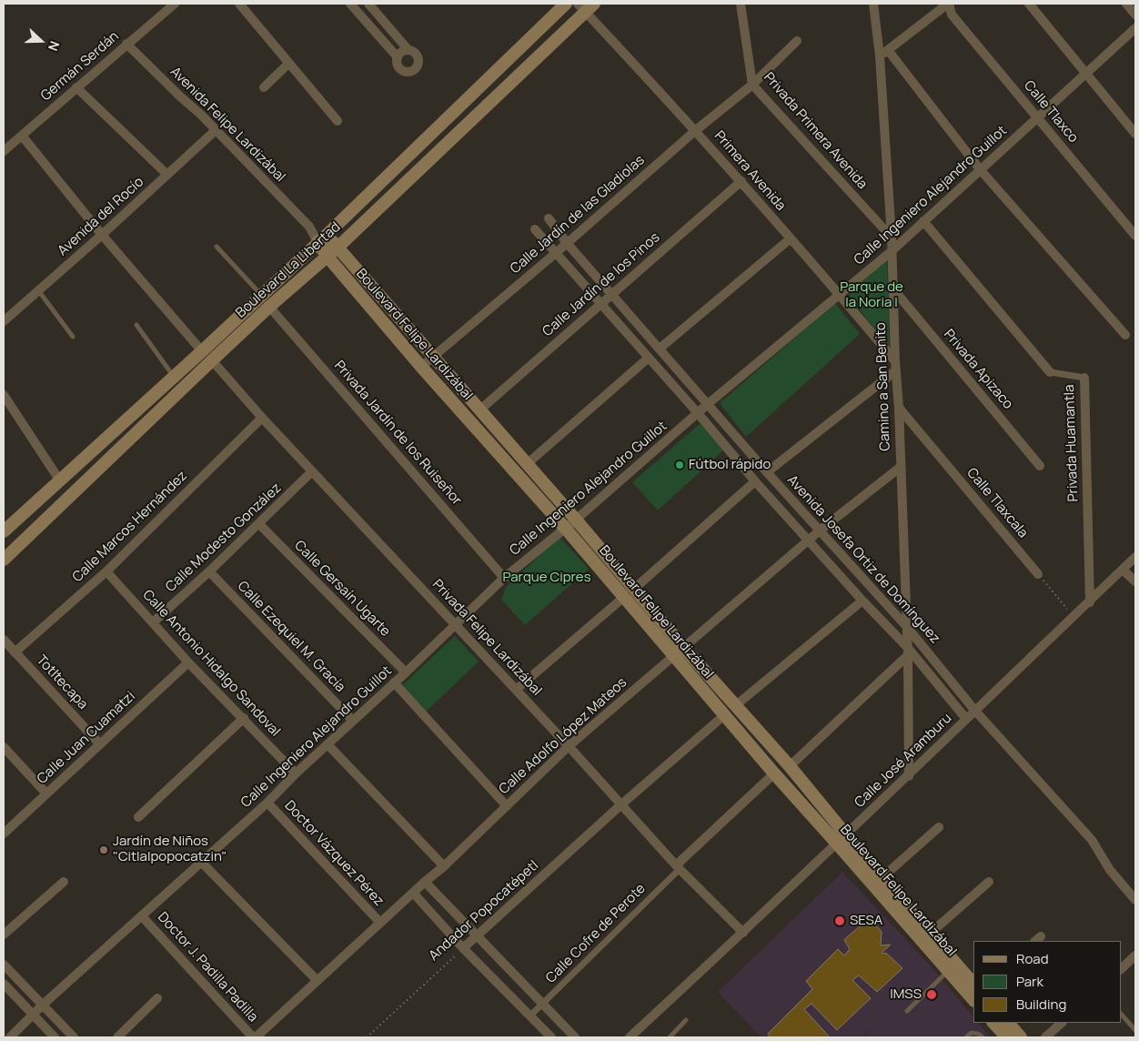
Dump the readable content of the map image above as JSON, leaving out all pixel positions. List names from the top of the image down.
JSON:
{
  "streets": {
    "main road": ["Boulevard La Libertad", "Boulevard Felipe Lardizábal"],
    "street": [
      "Germán Serdán",
      "Calle Tlaxco",
      "Avenida Felipe Lardizábal",
      "Privada Primera Avenida",
      "Primera Avenida",
      "Calle Ingeniero Alejandro Guillot",
      "Calle Jardín de las Gladiolas",
      "Avenida del Rocío",
      "Calle Jardín de los Pinos",
      "Privada Apizaco",
      "Camino a San Benito",
      "Privada Jardín de los Ruiseñor",
      "Privada Huamantla",
      "Calle Tlaxcala",
      "Calle Marcos Hernández",
      "Calle Modesto González",
      "Avenida Josefa Ortiz de Domínguez",
      "Calle Gersaín Ugarte",
      "Calle Ezequiel M. Gracía",
      "Privada Felipe Lardizábal",
      "Calle Antonio Hidalgo Sandoval",
      "Totltecapa",
      "Calle Adolfo López Mateos",
      "Calle Juan Cuamatzi",
      "Calle José Aramburu",
      "Doctor Vázquez Pérez",
      "Andador Popocatépetl",
      "Calle Cofre de Perote",
      "Doctor J. Padilla Padilla"
    ]
  },
  "crossings": [
    ["Germán Serdán", "Avenida Felipe Lardizábal"],
    ["Calle Tlaxco", "Calle Ingeniero Alejandro Guillot"],
    ["Avenida Felipe Lardizábal", "Avenida del Rocío"],
    ["Avenida Felipe Lardizábal", "Boulevard La Libertad"],
    ["Avenida Felipe Lardizábal", "Boulevard Felipe Lardizábal"],
    ["Privada Primera Avenida", "Calle Jardín de las Gladiolas"],
    ["Privada Primera Avenida", "Camino a San Benito"],
    ["Primera Avenida", "Calle Ingeniero Alejandro Guillot"],
    ["Primera Avenida", "Calle Jardín de las Gladiolas"],
    ["Primera Avenida", "Boulevard La Libertad"],
    ["Primera Avenida", "Calle Jardín de los Pinos"],
    ["Primera Avenida", "Camino a San Benito"],
    ["Calle Ingeniero Alejandro Guillot", "Boulevard Felipe Lardizábal"],
    ["Calle Ingeniero Alejandro Guillot", "Camino a San Benito"],
    ["Calle Ingeniero Alejandro Guillot", "Privada Jardín de los Ruiseñor"],
    ["Calle Ingeniero Alejandro Guillot", "Privada Huamantla"],
    ["Calle Ingeniero Alejandro Guillot", "Avenida Josefa Ortiz de Domínguez"],
    ["Calle Ingeniero Alejandro Guillot", "Calle Gersaín Ugarte"],
    ["Calle Ingeniero Alejandro Guillot", "Calle Ezequiel M. Gracía"],
    ["Calle Ingeniero Alejandro Guillot", "Privada Felipe Lardizábal"],
    ["Calle Ingeniero Alejandro Guillot", "Calle Antonio Hidalgo Sandoval"],
    ["Calle Ingeniero Alejandro Guillot", "Doctor Vázquez Pérez"],
    ["Calle Ingeniero Alejandro Guillot", "Doctor J. Padilla Padilla"],
    ["Calle Jardín de las Gladiolas", "Boulevard Felipe Lardizábal"],
    ["Calle Jardín de las Gladiolas", "Avenida Josefa Ortiz de Domínguez"],
    ["Boulevard La Libertad", "Boulevard Felipe Lardizábal"],
    ["Boulevard La Libertad", "Privada Jardín de los Ruiseñor"],
    ["Boulevard La Libertad", "Privada Felipe Lardizábal"],
    ["Calle Jardín de los Pinos", "Boulevard Felipe Lardizábal"],
    ["Calle Jardín de los Pinos", "Avenida Josefa Ortiz de Domínguez"],
    ["Boulevard Felipe Lardizábal", "Calle Adolfo López Mateos"],
    ["Boulevard Felipe Lardizábal", "Calle José Aramburu"],
    ["Boulevard Felipe Lardizábal", "Andador Popocatépetl"],
    ["Privada Apizaco", "Camino a San Benito"],
    ["Camino a San Benito", "Calle Tlaxcala"],
    ["Camino a San Benito", "Avenida Josefa Ortiz de Domínguez"],
    ["Camino a San Benito", "Calle Adolfo López Mateos"],
    ["Camino a San Benito", "Calle José Aramburu"],
    ["Privada Huamantla", "Calle José Aramburu"],
    ["Calle Marcos Hernández", "Privada Felipe Lardizábal"],
    ["Calle Marcos Hernández", "Calle Antonio Hidalgo Sandoval"],
    ["Calle Marcos Hernández", "Totltecapa"],
    ["Calle Modesto González", "Calle Gersaín Ugarte"],
    ["Calle Modesto González", "Calle Ezequiel M. Gracía"],
    ["Calle Modesto González", "Privada Felipe Lardizábal"],
    ["Calle Modesto González", "Calle Antonio Hidalgo Sandoval"],
    ["Avenida Josefa Ortiz de Domínguez", "Calle Adolfo López Mateos"],
    ["Avenida Josefa Ortiz de Domínguez", "Calle José Aramburu"],
    ["Privada Felipe Lardizábal", "Calle Adolfo López Mateos"],
    ["Privada Felipe Lardizábal", "Calle José Aramburu"],
    ["Privada Felipe Lardizábal", "Andador Popocatépetl"],
    ["Privada Felipe Lardizábal", "Calle Cofre de Perote"],
    ["Calle Antonio Hidalgo Sandoval", "Calle Juan Cuamatzi"],
    ["Totltecapa", "Calle Juan Cuamatzi"],
    ["Calle Adolfo López Mateos", "Doctor Vázquez Pérez"],
    ["Calle Adolfo López Mateos", "Doctor J. Padilla Padilla"]
  ],
  "parks": ["Parque de la Noria I", "Parque Cipres"],
  "places": [
    "Fútbol rápido",
    "Jardín de Niños \"Citlalpopocatzin\"",
    "SESA",
    "IMSS"
  ],
  "legend": ["Road", "Park", "Building"],
  "north": "right"
}
